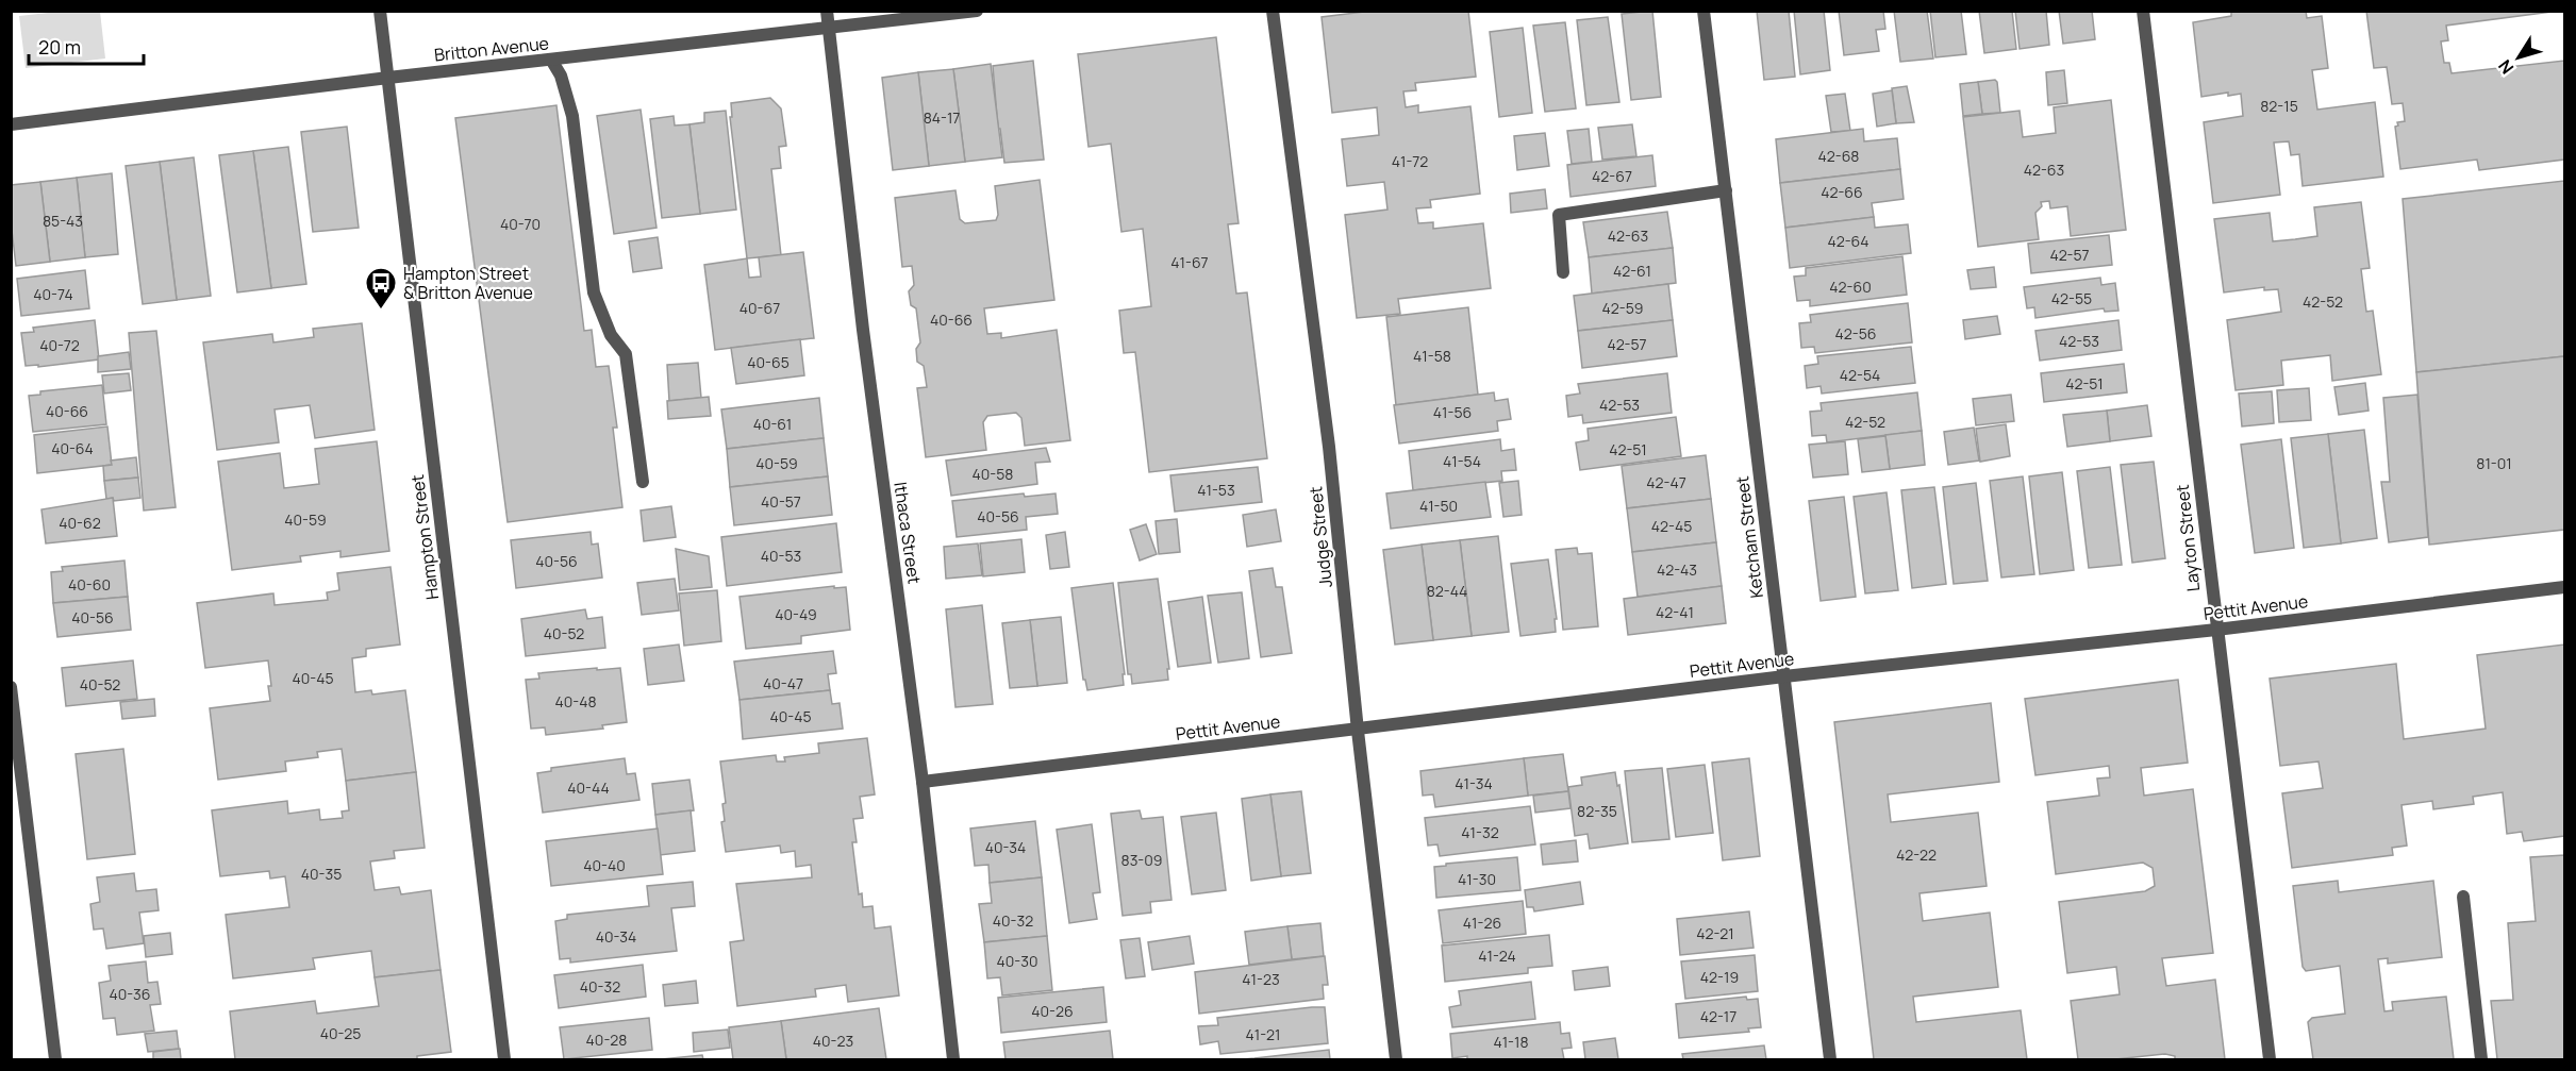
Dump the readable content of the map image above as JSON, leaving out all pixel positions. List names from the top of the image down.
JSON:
{
  "streets": {
    "street": [
      "Britton Avenue",
      "Ithaca Street",
      "Hampton Street",
      "Judge Street",
      "Ketcham Street",
      "Layton Street",
      "Pettit Avenue"
    ]
  },
  "crossings": [
    ["Britton Avenue", "Ithaca Street"],
    ["Britton Avenue", "Hampton Street"],
    ["Ithaca Street", "Pettit Avenue"],
    ["Judge Street", "Pettit Avenue"],
    ["Ketcham Street", "Pettit Avenue"],
    ["Layton Street", "Pettit Avenue"]
  ],
  "places": {
    "bus stop": ["Hampton Street & Britton Avenue"]
  },
  "house_numbers": [
    "82-15",
    "84-17",
    "42-68",
    "41-72",
    "42-63",
    "42-67",
    "42-66",
    "85-43",
    "40-70",
    "42-63",
    "42-64",
    "42-57",
    "41-67",
    "42-61",
    "42-60",
    "40-74",
    "42-55",
    "42-52",
    "40-67",
    "42-59",
    "40-66",
    "42-56",
    "42-53",
    "42-57",
    "40-72",
    "41-58",
    "40-65",
    "42-54",
    "42-51",
    "42-53",
    "40-66",
    "41-56",
    "42-52",
    "40-61",
    "40-64",
    "42-51",
    "41-54",
    "40-59",
    "81-01",
    "40-58",
    "42-47",
    "41-53",
    "40-57",
    "41-50",
    "40-56",
    "40-59",
    "40-62",
    "42-45",
    "40-53",
    "40-56",
    "42-43",
    "40-60",
    "82-44",
    "42-41",
    "40-49",
    "40-56",
    "40-52",
    "40-45",
    "40-47",
    "40-52",
    "40-48",
    "40-45",
    "41-34",
    "40-44",
    "82-35",
    "41-32",
    "40-34",
    "42-22",
    "83-09",
    "40-40",
    "40-35",
    "41-30",
    "40-32",
    "41-26",
    "42-21",
    "40-34",
    "41-24",
    "40-30",
    "42-19",
    "41-23",
    "40-32",
    "40-36",
    "40-26",
    "42-17",
    "40-25",
    "41-21",
    "40-28",
    "40-23",
    "41-18"
  ],
  "scale_bar": "20 m",
  "north": "bottom left"
}
